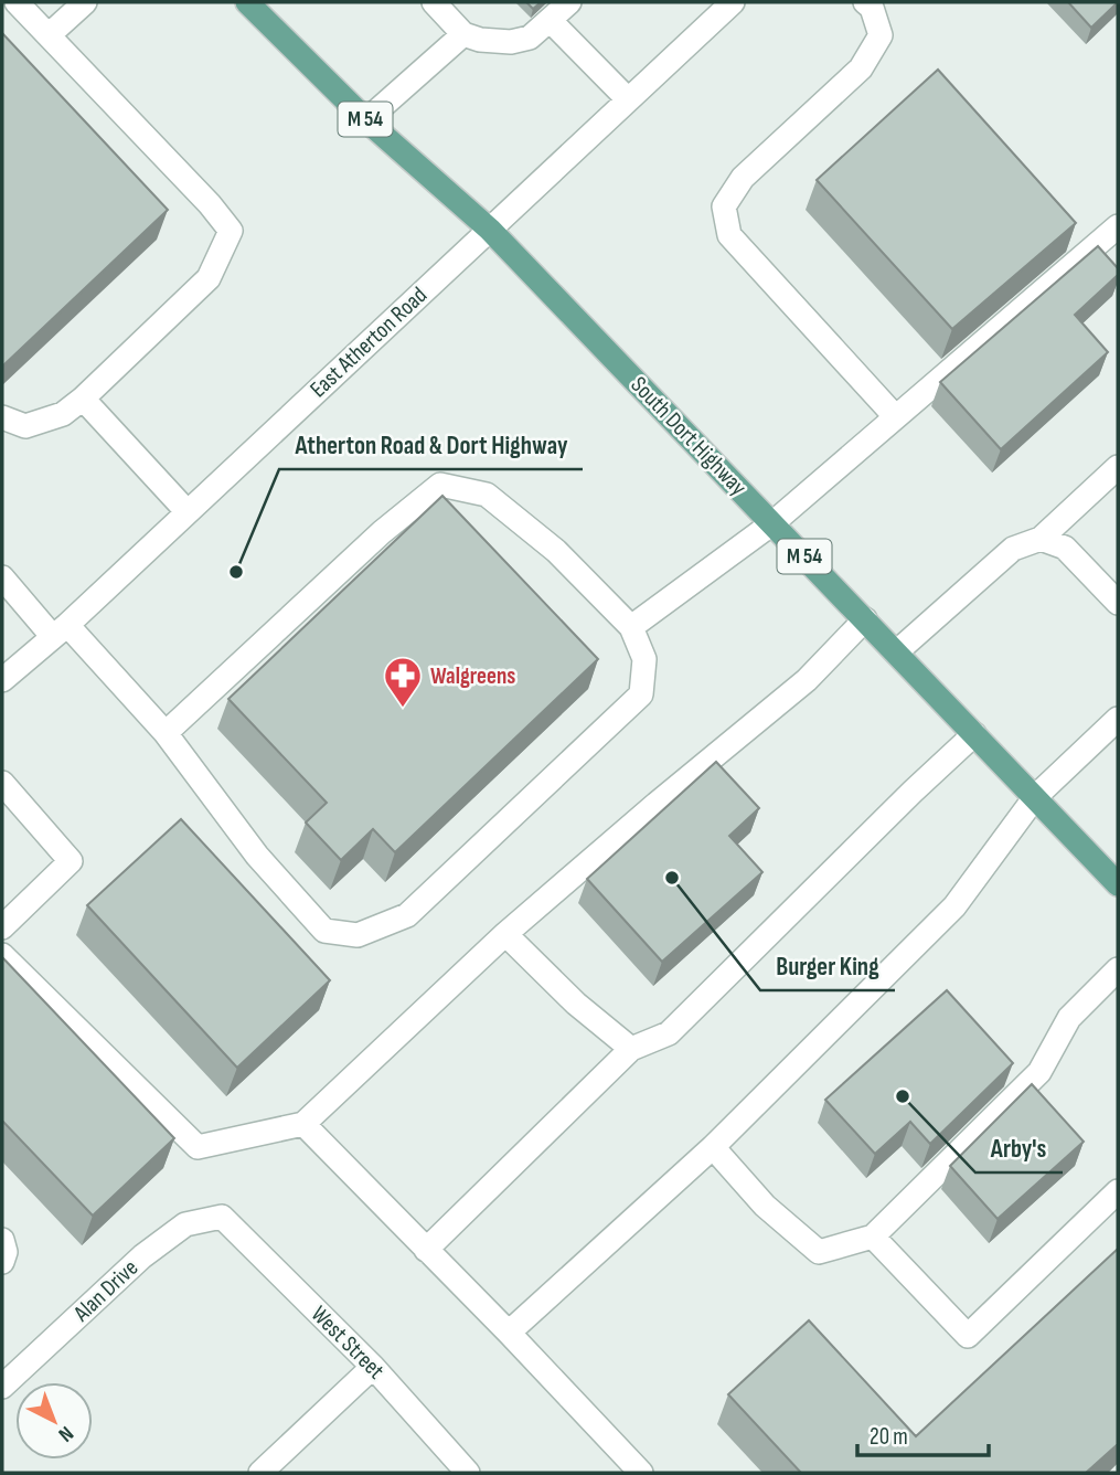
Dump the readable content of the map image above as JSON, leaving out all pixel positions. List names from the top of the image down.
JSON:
{
  "streets": {
    "main road": ["M 54", "South Dort Highway"],
    "street": ["East Atherton Road", "Alan Drive", "West Street"]
  },
  "crossings": [
    ["East Atherton Road", "South Dort Highway"],
    ["Alan Drive", "West Street"]
  ],
  "places": {
    "other": ["Atherton Road & Dort Highway", "Burger King", "Arby's"],
    "pharmacy": ["Walgreens"]
  },
  "scale_bar": "20 m",
  "north": "bottom right"
}
